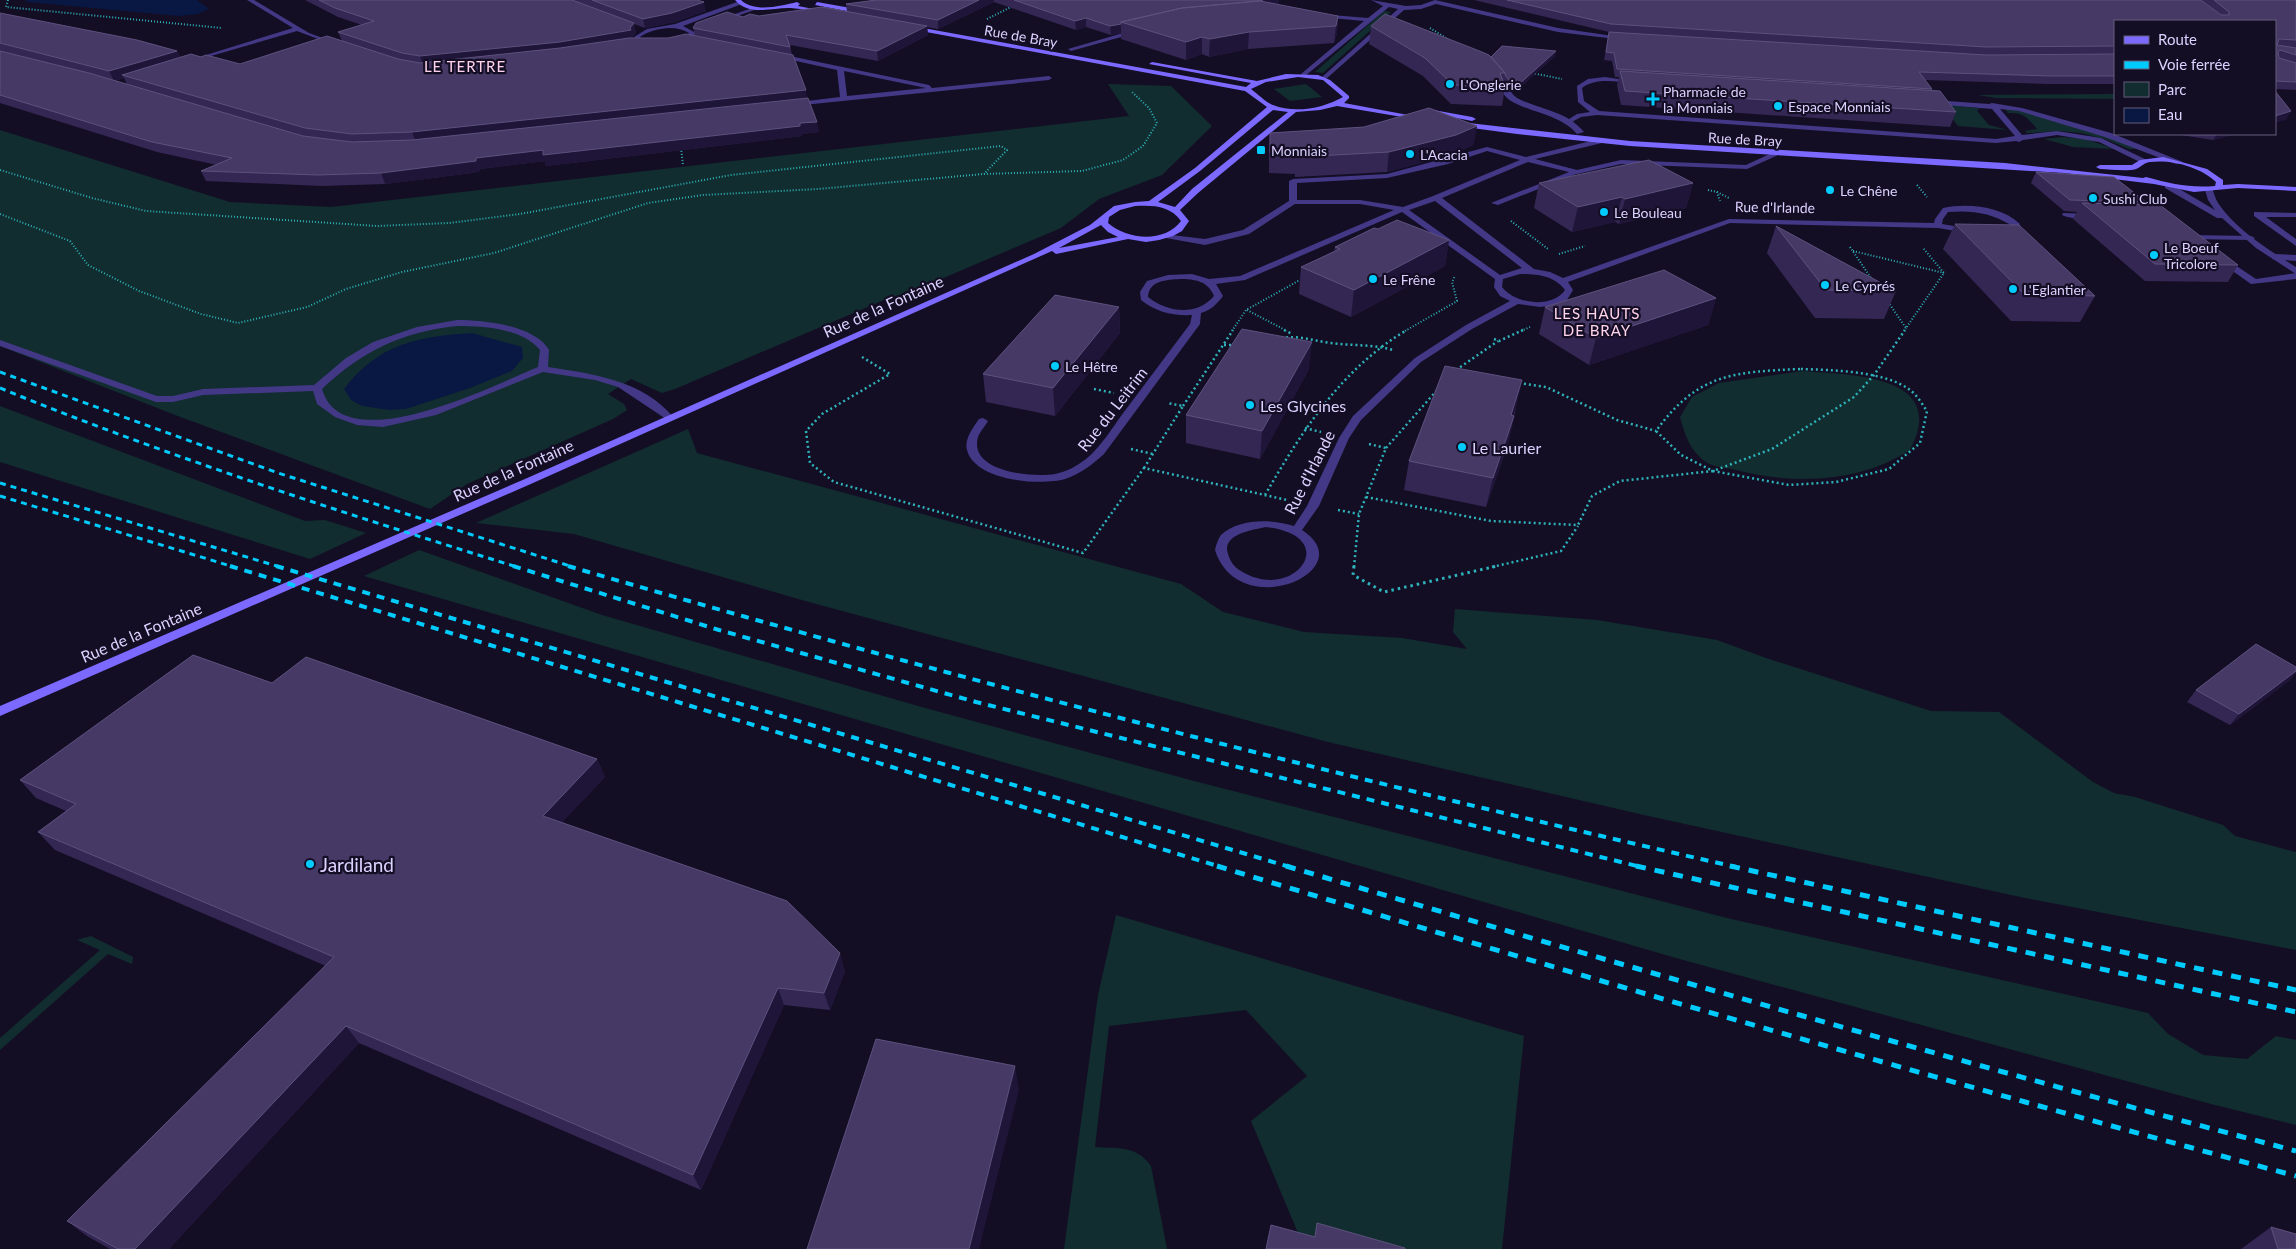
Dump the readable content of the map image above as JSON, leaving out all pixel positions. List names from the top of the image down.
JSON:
{
  "streets": {
    "street": [
      "Rue de Bray",
      "Rue d'Irlande",
      "Rue de la Fontaine",
      "Rue du Leitrim"
    ]
  },
  "districts": ["LE TERTRE", "LES HAUTS DE BRAY"],
  "places": {
    "other": [
      "L'Onglerie",
      "Espace Monniais",
      "L'Acacia",
      "Le Chêne",
      "Sushi Club",
      "Le Bouleau",
      "Le Boeuf Tricolore",
      "Le Frêne",
      "Le Cyprés",
      "L'Eglantier",
      "Le Hêtre",
      "Les Glycines",
      "Le Laurier",
      "Jardiland"
    ],
    "health": ["Pharmacie de la Monniais"],
    "transit": ["Monniais"]
  },
  "legend": [
    "Route",
    "Voie ferrée",
    "Parc",
    "Eau"
  ]
}
